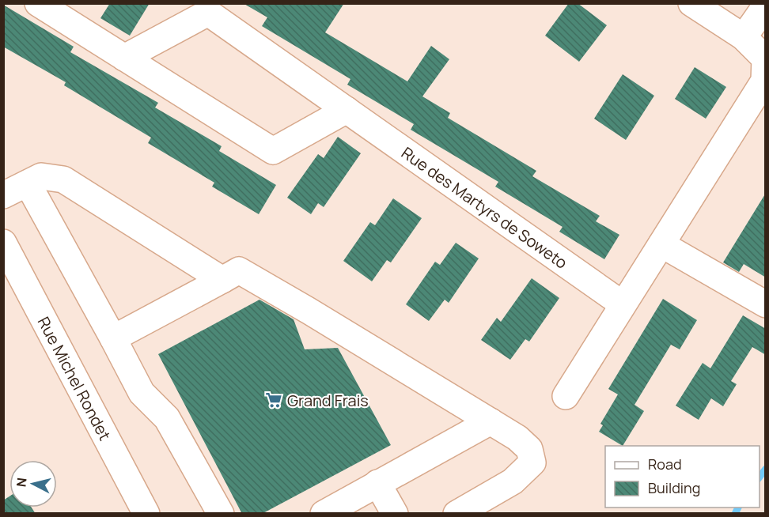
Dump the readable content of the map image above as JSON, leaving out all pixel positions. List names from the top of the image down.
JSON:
{
  "streets": {
    "street": ["Rue des Martyrs de Soweto", "Rue Michel Rondet"]
  },
  "places": {
    "supermarket": ["Grand Frais"]
  },
  "legend": ["Road", "Building"],
  "north": "left"
}
